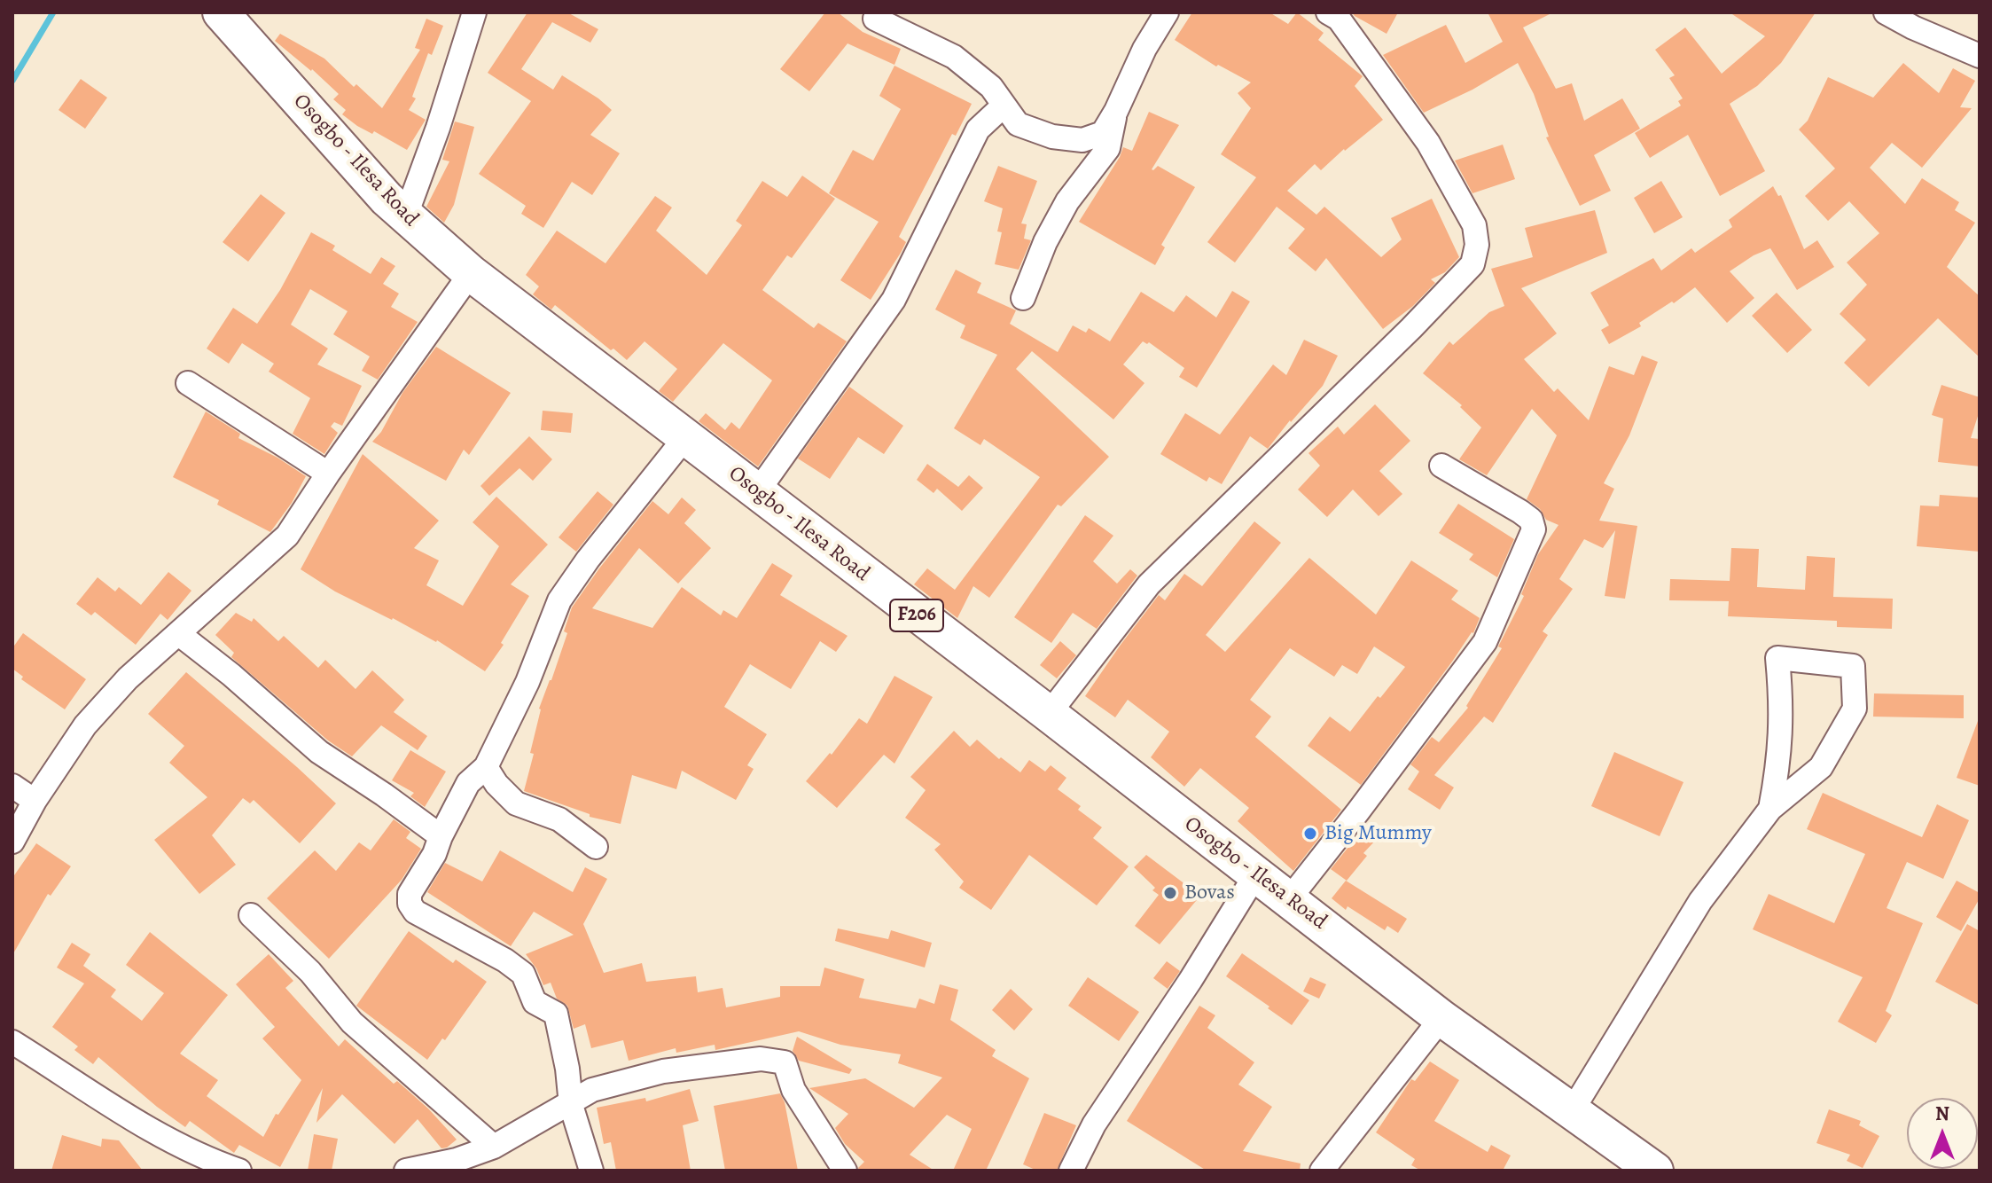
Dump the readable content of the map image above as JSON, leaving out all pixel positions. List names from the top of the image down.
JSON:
{
  "streets": {
    "main road": ["Osogbo - Ilesa Road", "F206"]
  },
  "places": ["Big Mummy", "Bovas"],
  "north": "top"
}
